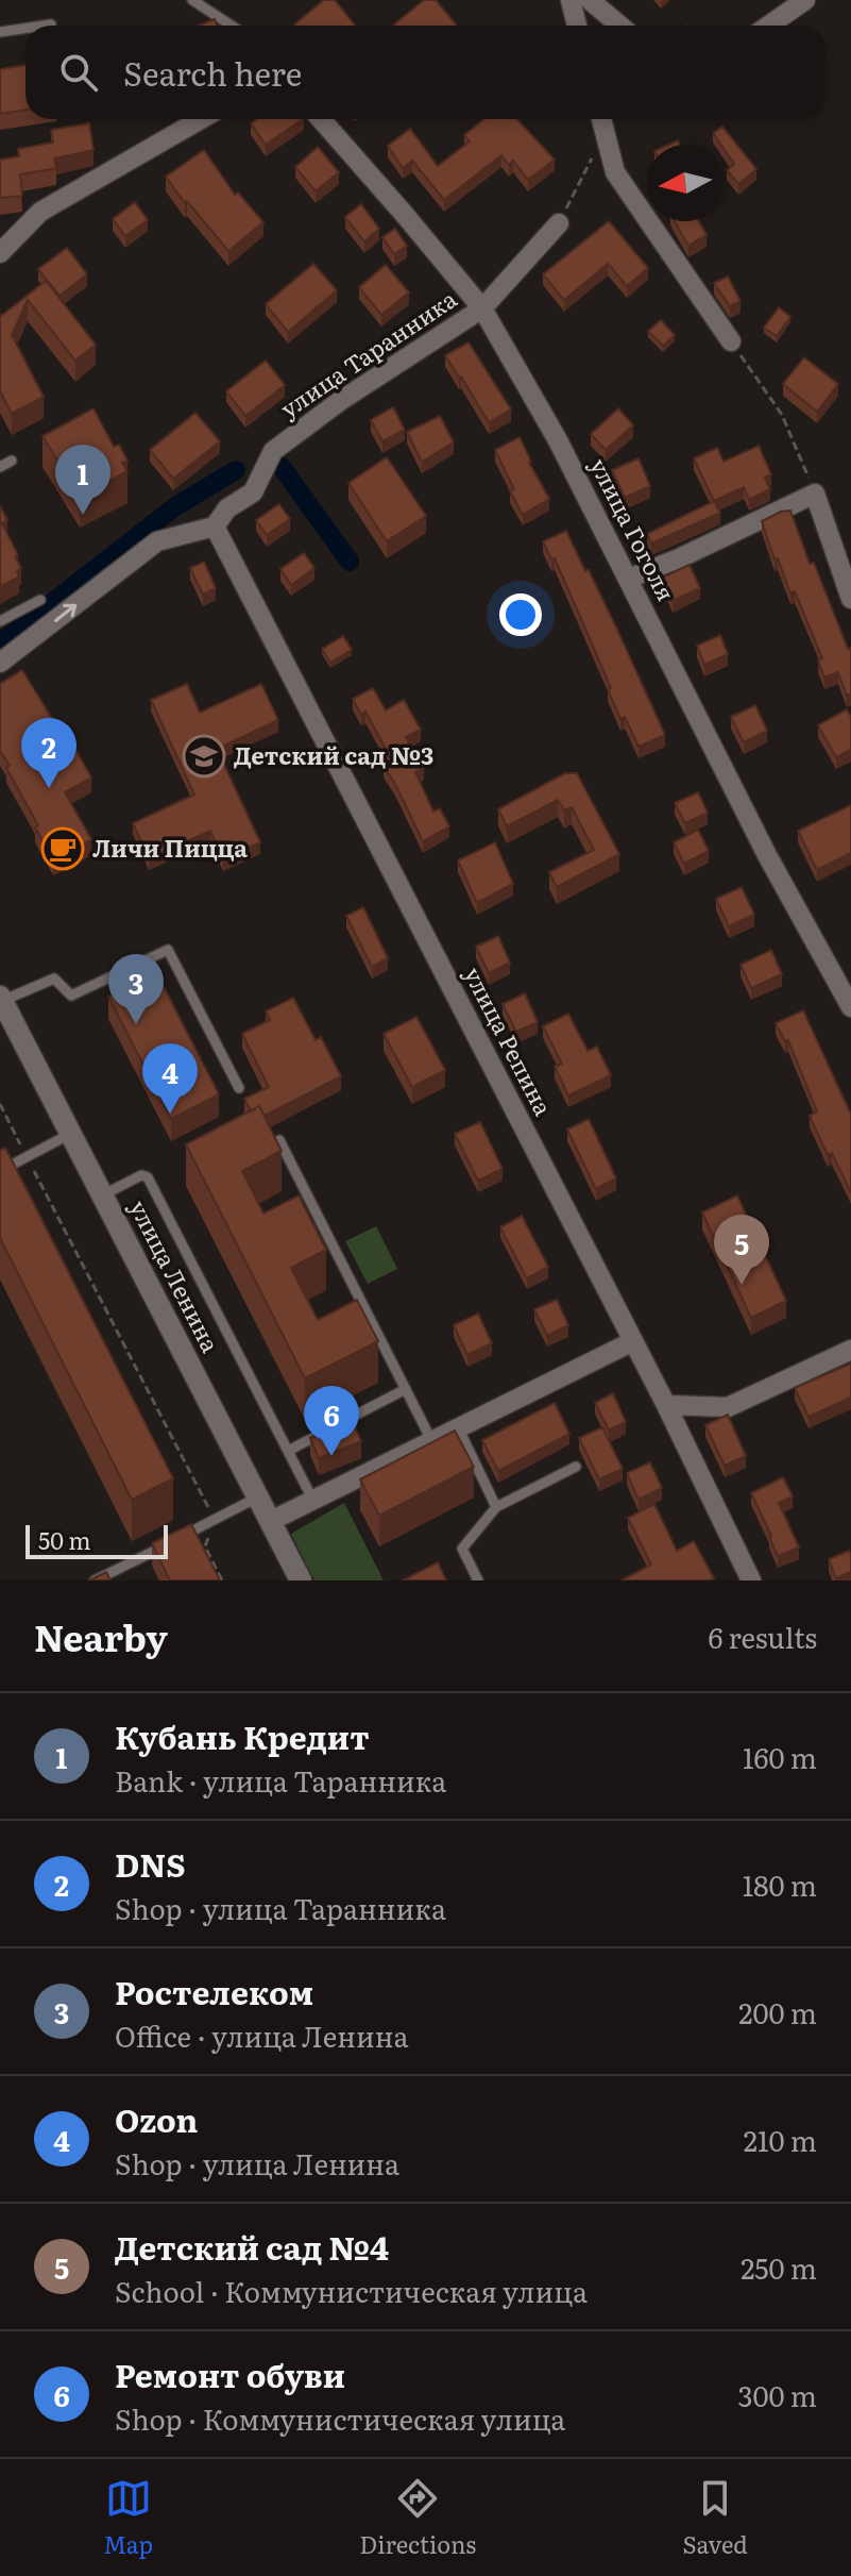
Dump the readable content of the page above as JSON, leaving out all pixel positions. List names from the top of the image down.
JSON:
{
  "streets": {
    "street": [
      "улица Таранника",
      "улица Гоголя",
      "улица Репина",
      "улица Ленина"
    ]
  },
  "crossings": [
    ["улица Таранника", "улица Гоголя"],
    ["улица Таранника", "улица Репина"]
  ],
  "one_way": ["улица Таранника"],
  "places": {
    "school or university": ["Детский сад №3"],
    "cafe": ["Личи Пицца"]
  },
  "scale_bar": "50 m",
  "north": "left",
  "page": {
    "search": "Search here",
    "pins": [
      "1",
      "2",
      "3",
      "4",
      "5",
      "6"
    ],
    "scale": "50 m",
    "heading": ["Nearby", "6 results"],
    "list": [
      {
        "mark": "1",
        "name": "Кубань Кредит",
        "note": "Bank · улица Таранника",
        "value": "160 m"
      },
      {
        "mark": "2",
        "name": "DNS",
        "note": "Shop · улица Таранника",
        "value": "180 m"
      },
      {
        "mark": "3",
        "name": "Ростелеком",
        "note": "Office · улица Ленина",
        "value": "200 m"
      },
      {
        "mark": "4",
        "name": "Ozon",
        "note": "Shop · улица Ленина",
        "value": "210 m"
      },
      {
        "mark": "5",
        "name": "Детский сад №4",
        "note": "School · Коммунистическая улица",
        "value": "250 m"
      },
      {
        "mark": "6",
        "name": "Ремонт обуви",
        "note": "Shop · Коммунистическая улица",
        "value": "300 m"
      }
    ],
    "nav": ["Map", "Directions", "Saved"]
  }
}
